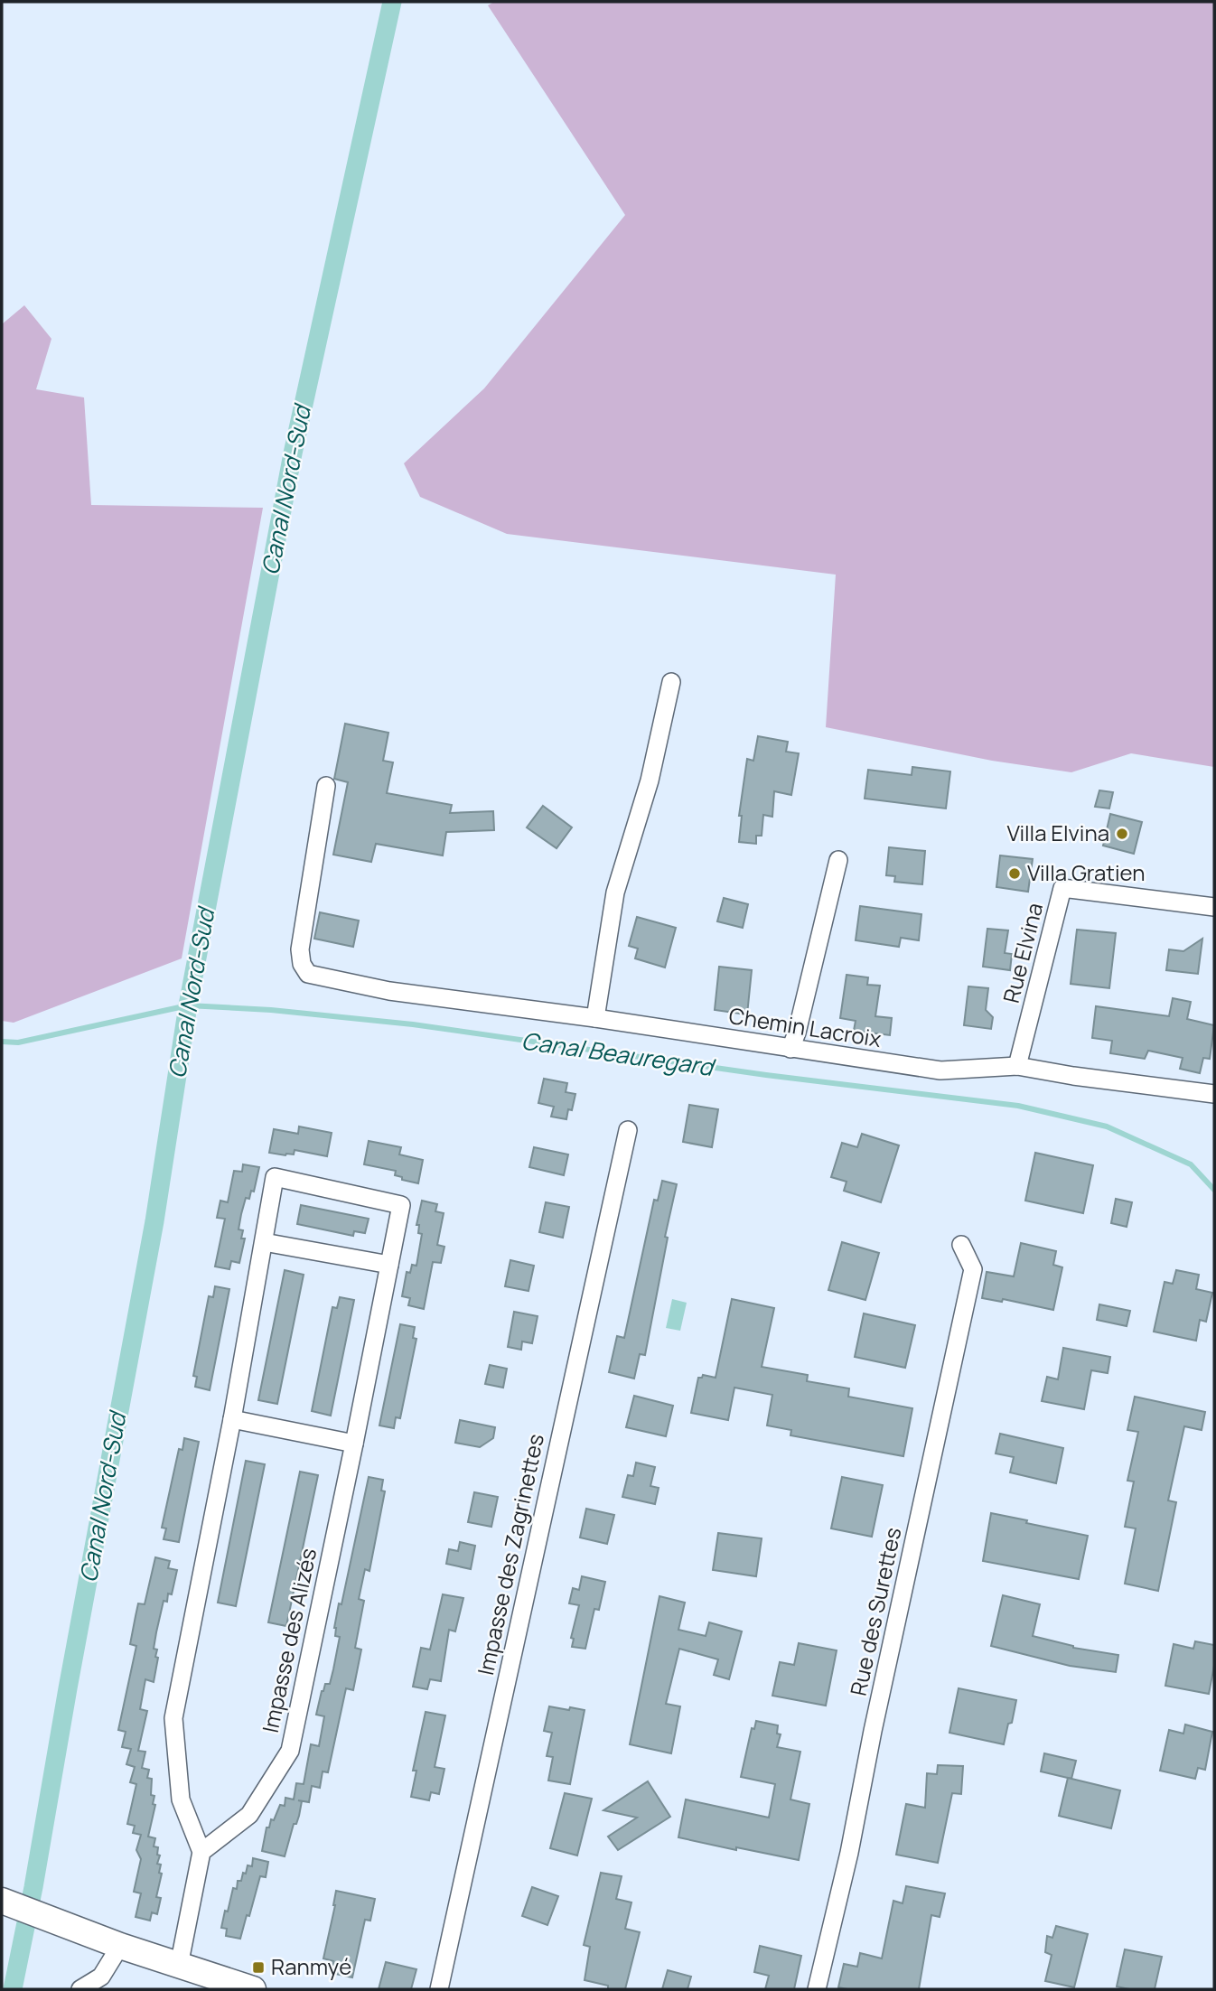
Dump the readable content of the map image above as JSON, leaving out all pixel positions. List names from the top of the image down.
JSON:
{
  "streets": {
    "street": [
      "Rue Elvina",
      "Chemin Lacroix",
      "Impasse des Zagrinettes",
      "Rue des Surettes",
      "Impasse des Alizés"
    ]
  },
  "crossings": [
    ["Rue Elvina", "Chemin Lacroix"]
  ],
  "water": ["Canal Nord-Sud", "Canal Beauregard"],
  "places": {
    "other": ["Villa Elvina", "Villa Gratien"],
    "transit": ["Ranmyé"]
  }
}
